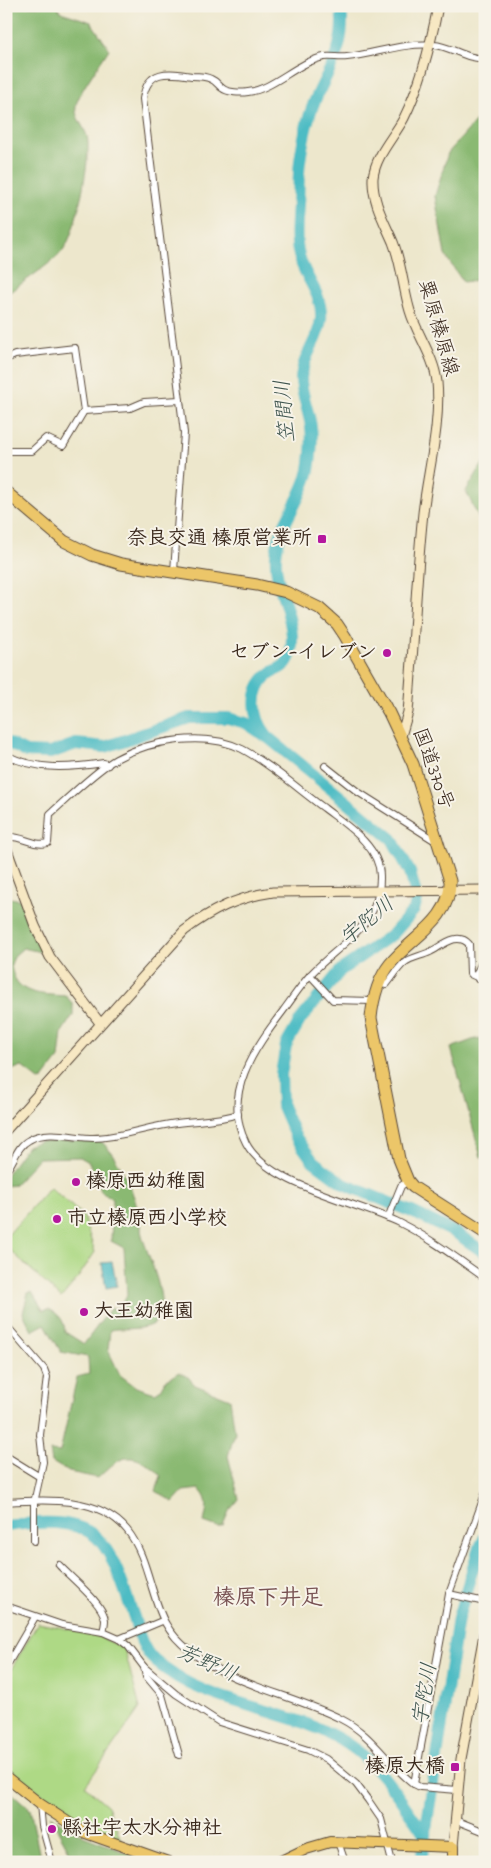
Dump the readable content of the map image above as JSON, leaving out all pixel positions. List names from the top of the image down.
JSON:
{
  "streets": {
    "highway": ["国道370号"],
    "main road": ["粟原榛原線"]
  },
  "crossings": [
    ["粟原榛原線", "国道370号"]
  ],
  "districts": ["榛原下井足"],
  "water": ["笠間川", "宇陀川", "芳野川"],
  "places": {
    "transit": ["奈良交通 榛原営業所", "榛原大橋"],
    "other": [
      "セブン-イレブン",
      "榛原西幼稚園",
      "市立榛原西小学校",
      "大王幼稚園",
      "縣社宇太水分神社"
    ]
  }
}
